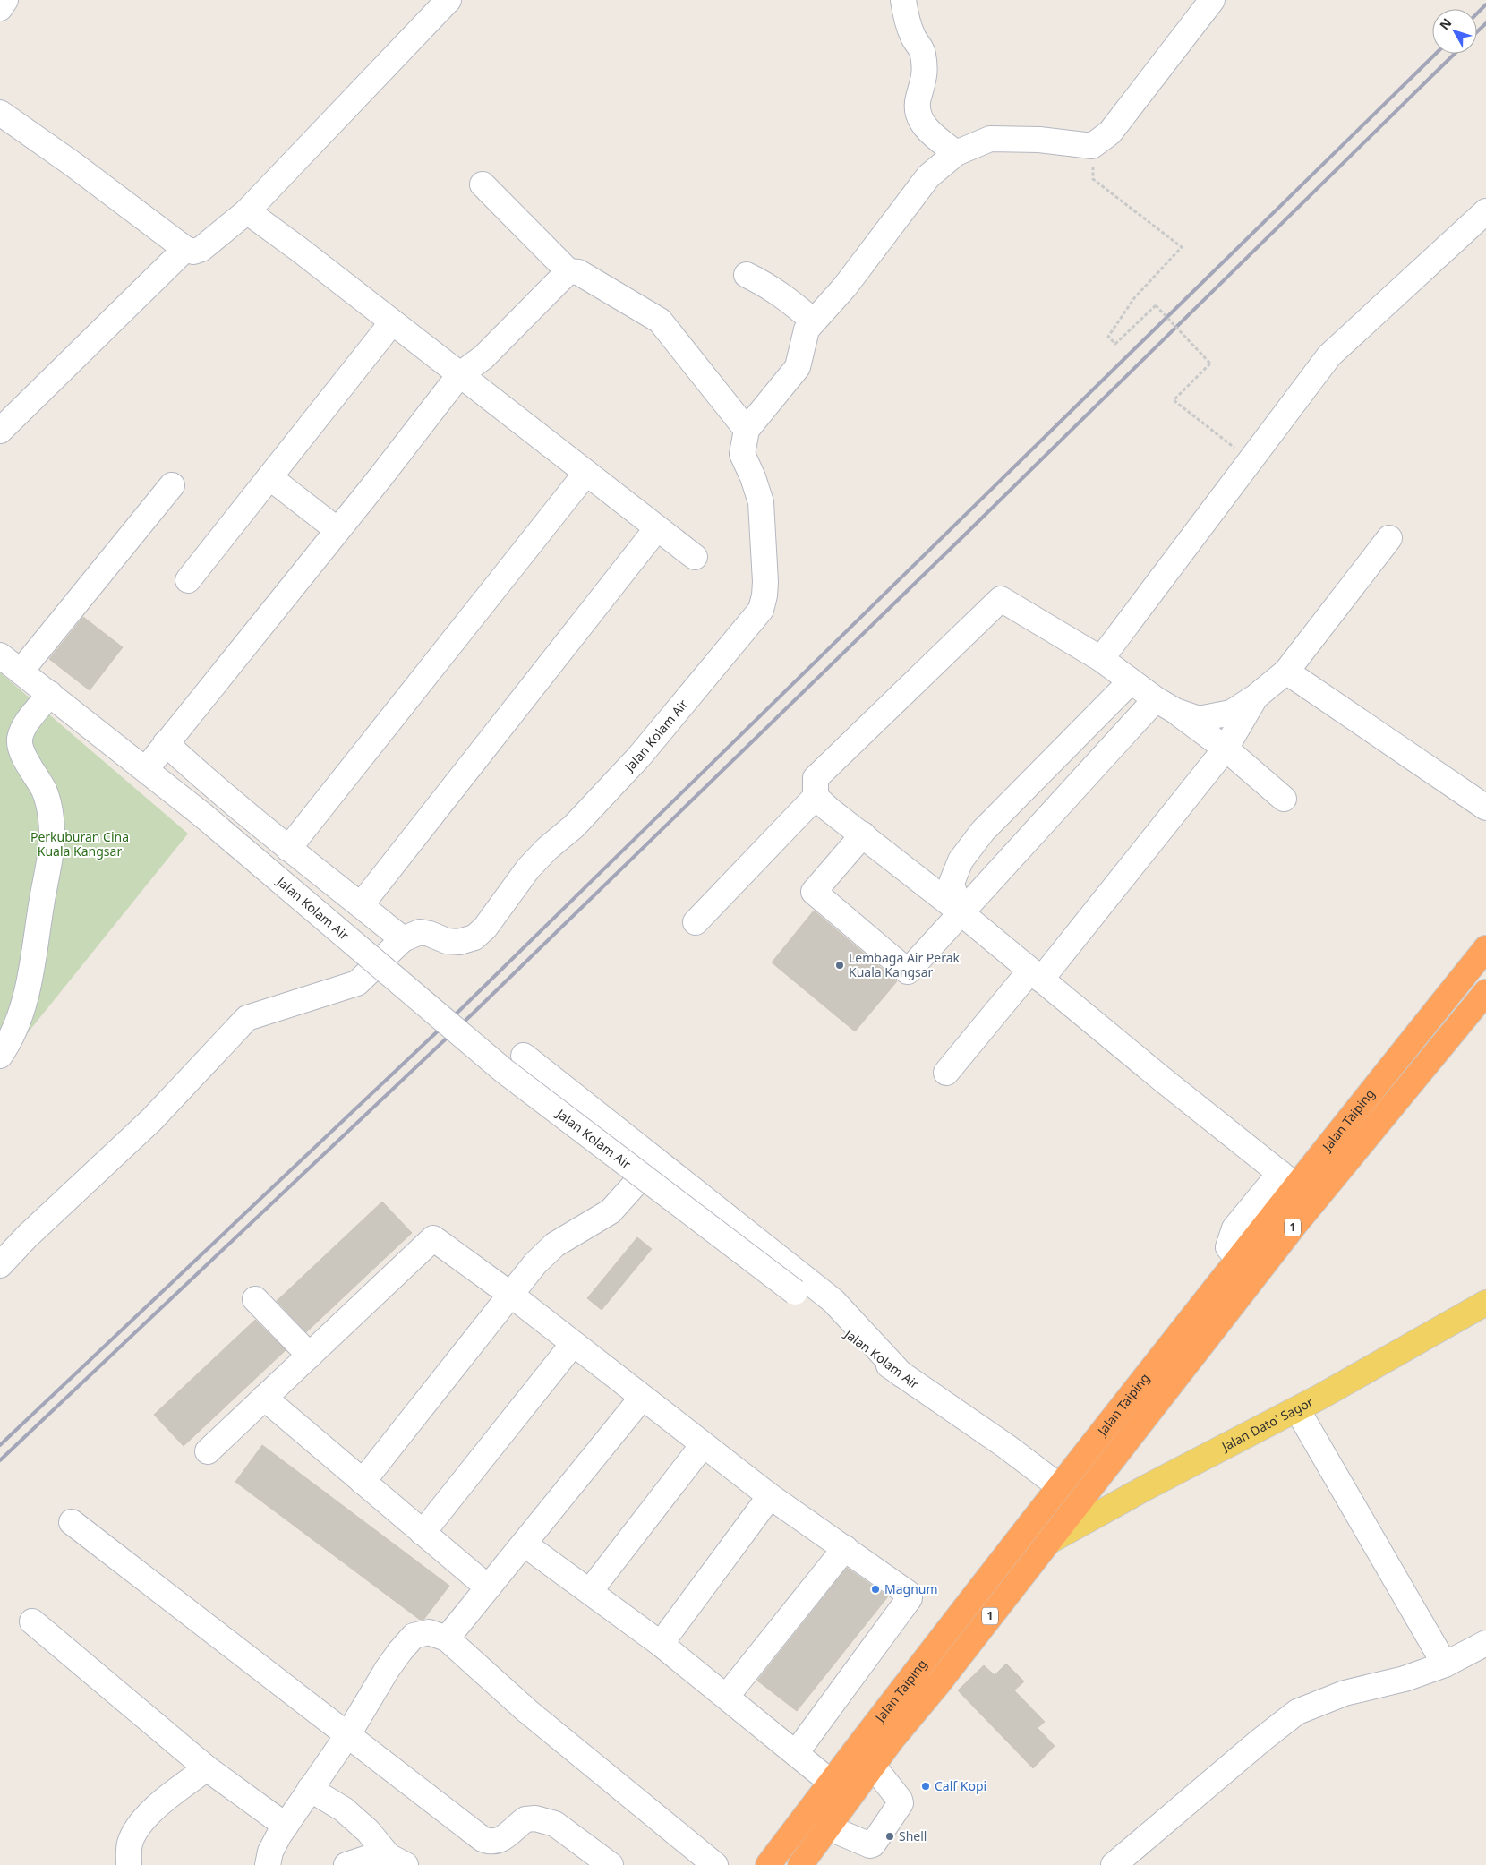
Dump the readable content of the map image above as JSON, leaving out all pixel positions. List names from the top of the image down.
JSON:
{
  "streets": {
    "highway": ["Jalan Taiping", "1"],
    "main road": ["Jalan Dato' Sagor"],
    "street": ["Jalan Kolam Air"]
  },
  "crossings": [
    ["Jalan Kolam Air", "Jalan Taiping"],
    ["Jalan Taiping", "Jalan Dato' Sagor"]
  ],
  "parks": ["Perkuburan Cina Kuala Kangsar"],
  "places": [
    "Lembaga Air Perak Kuala Kangsar",
    "Magnum",
    "Calf Kopi",
    "Shell"
  ],
  "north": "top left"
}
